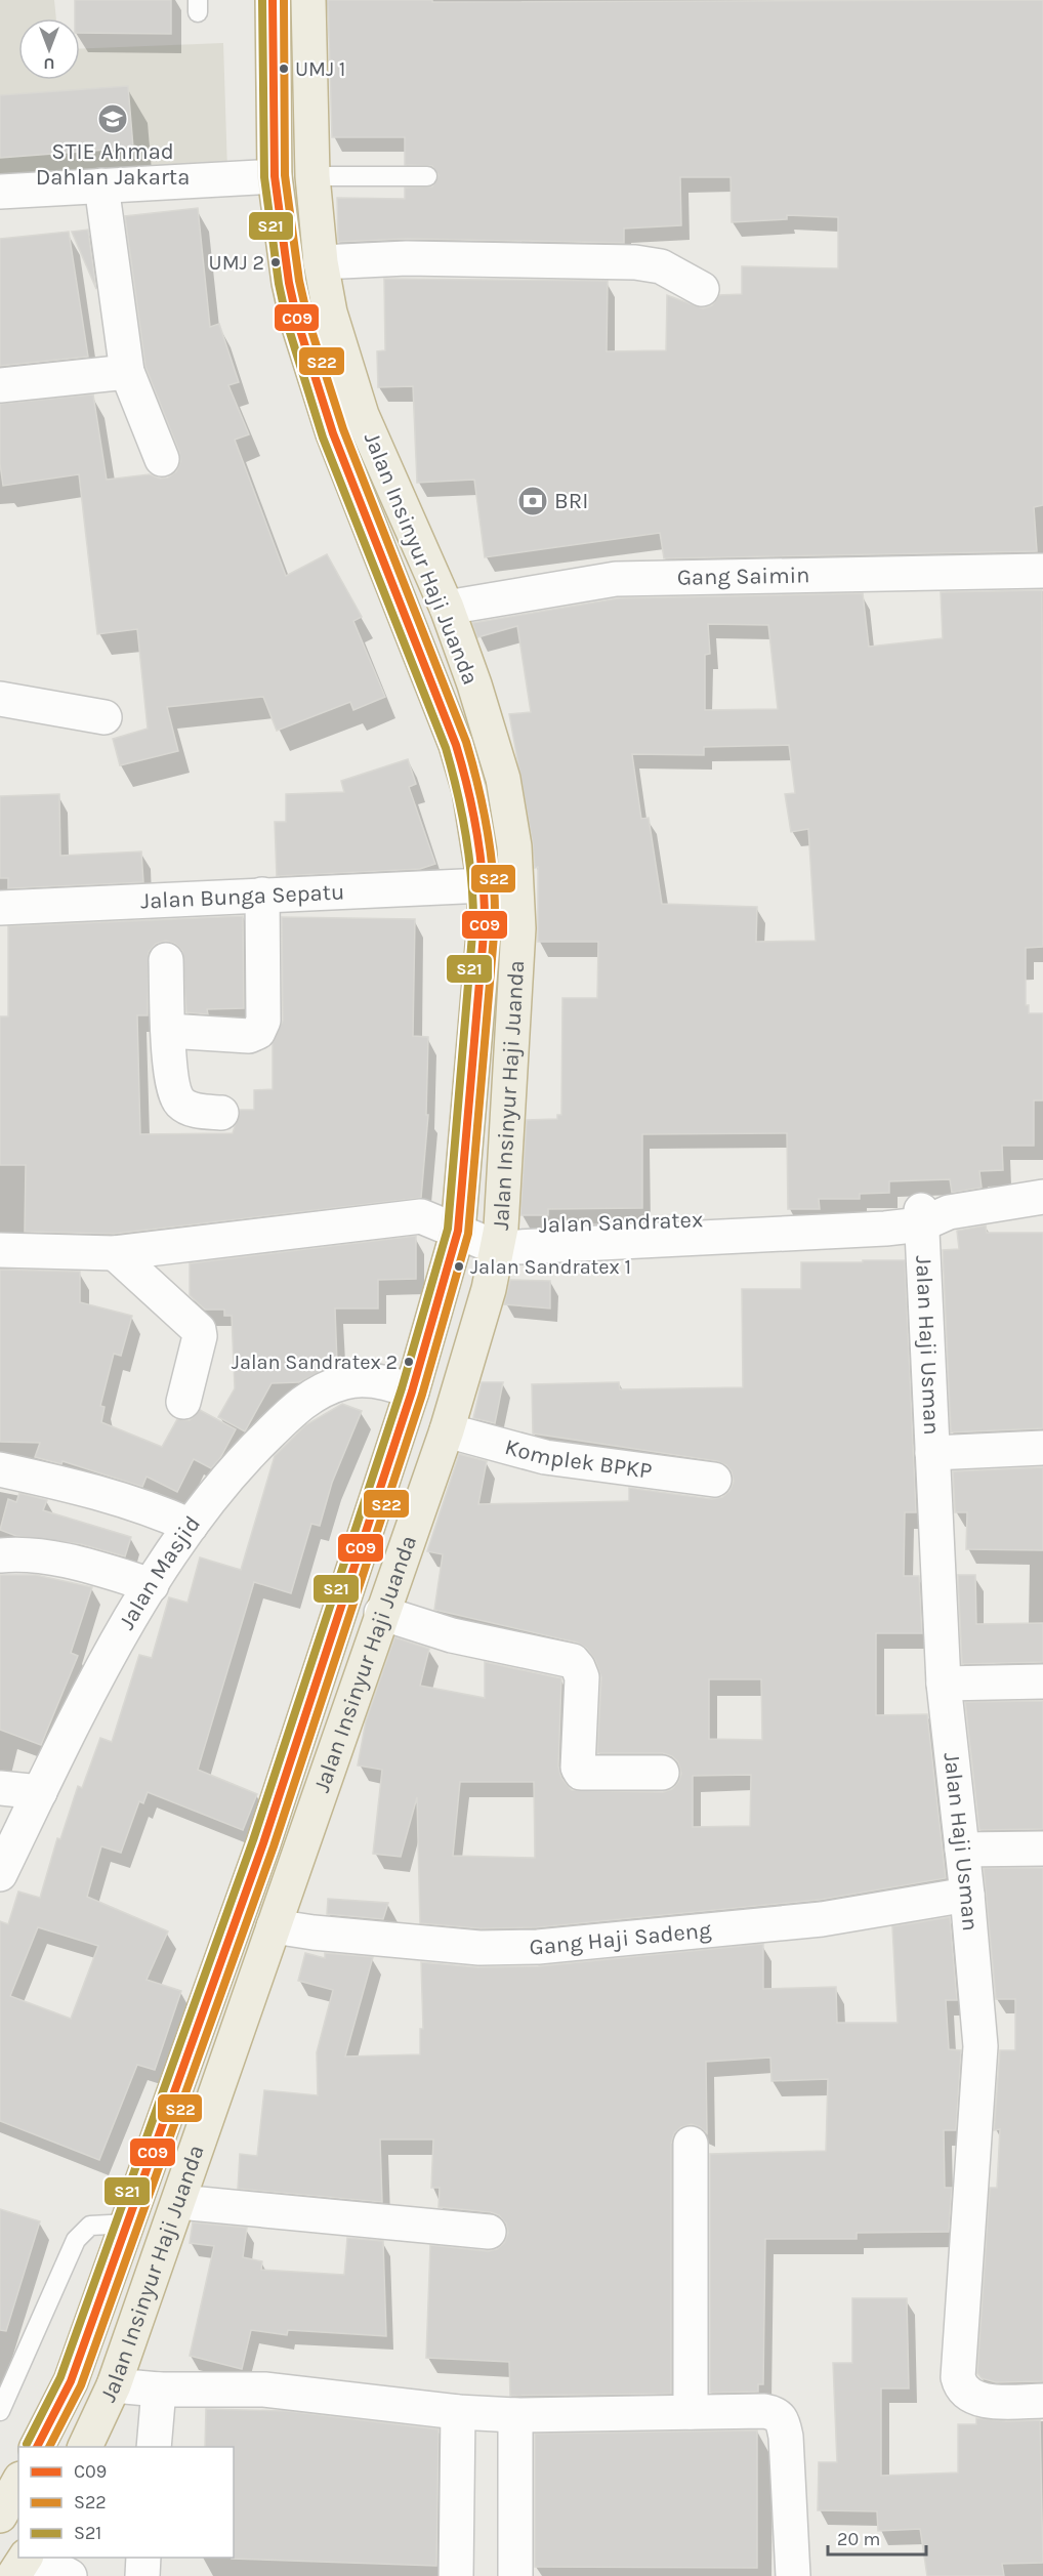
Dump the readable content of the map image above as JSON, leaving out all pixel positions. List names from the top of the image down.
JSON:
{
  "streets": {
    "highway": ["Jalan Insinyur Haji Juanda"],
    "street": [
      "Gang Saimin",
      "Jalan Bunga Sepatu",
      "Jalan Sandratex",
      "Jalan Haji Usman",
      "Komplek BPKP",
      "Jalan Masjid",
      "Gang Haji Sadeng"
    ]
  },
  "crossings": [
    ["Jalan Insinyur Haji Juanda", "Gang Saimin"],
    ["Jalan Insinyur Haji Juanda", "Jalan Bunga Sepatu"],
    ["Jalan Insinyur Haji Juanda", "Jalan Sandratex"],
    ["Jalan Insinyur Haji Juanda", "Komplek BPKP"],
    ["Jalan Insinyur Haji Juanda", "Jalan Masjid"],
    ["Jalan Insinyur Haji Juanda", "Gang Haji Sadeng"],
    ["Jalan Sandratex", "Jalan Haji Usman"],
    ["Jalan Haji Usman", "Gang Haji Sadeng"]
  ],
  "places": {
    "other": [
      "UMJ 1",
      "UMJ 2",
      "Jalan Sandratex 1",
      "Jalan Sandratex 2"
    ],
    "school or university": ["STIE Ahmad Dahlan Jakarta"],
    "bank": ["BRI"]
  },
  "lines": ["transit line C09", "transit line S22", "transit line S21"],
  "legend": ["C09", "S22", "S21"],
  "scale_bar": "20 m",
  "north": "bottom"
}
